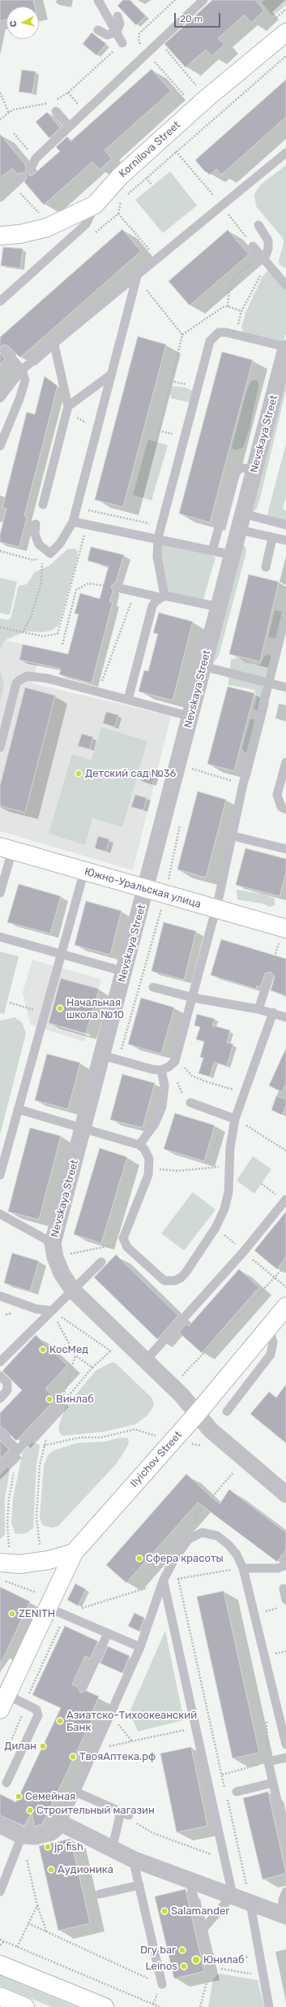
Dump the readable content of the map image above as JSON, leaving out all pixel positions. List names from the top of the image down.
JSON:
{
  "streets": {
    "main road": ["Kornilova Street", "Южно-Уральская улица", "Ilyichov Street"],
    "street": ["Nevskaya Street"]
  },
  "crossings": [
    ["Nevskaya Street", "Южно-Уральская улица"],
    ["Nevskaya Street", "Ilyichov Street"]
  ],
  "places": [
    "Детский сад №36",
    "Начальная школа №10",
    "КосМед",
    "Винлаб",
    "Сфера красоты",
    "ZENITH",
    "Азиатско-Тихоокеанский Банк",
    "Дилан",
    "ТвояАптека.рф",
    "Семейная",
    "Строительный магазин",
    "jp fish",
    "Аудионика",
    "Salamander",
    "Dry bar",
    "Юнилаб",
    "Leinos"
  ],
  "scale_bar": "20 m",
  "north": "left"
}
